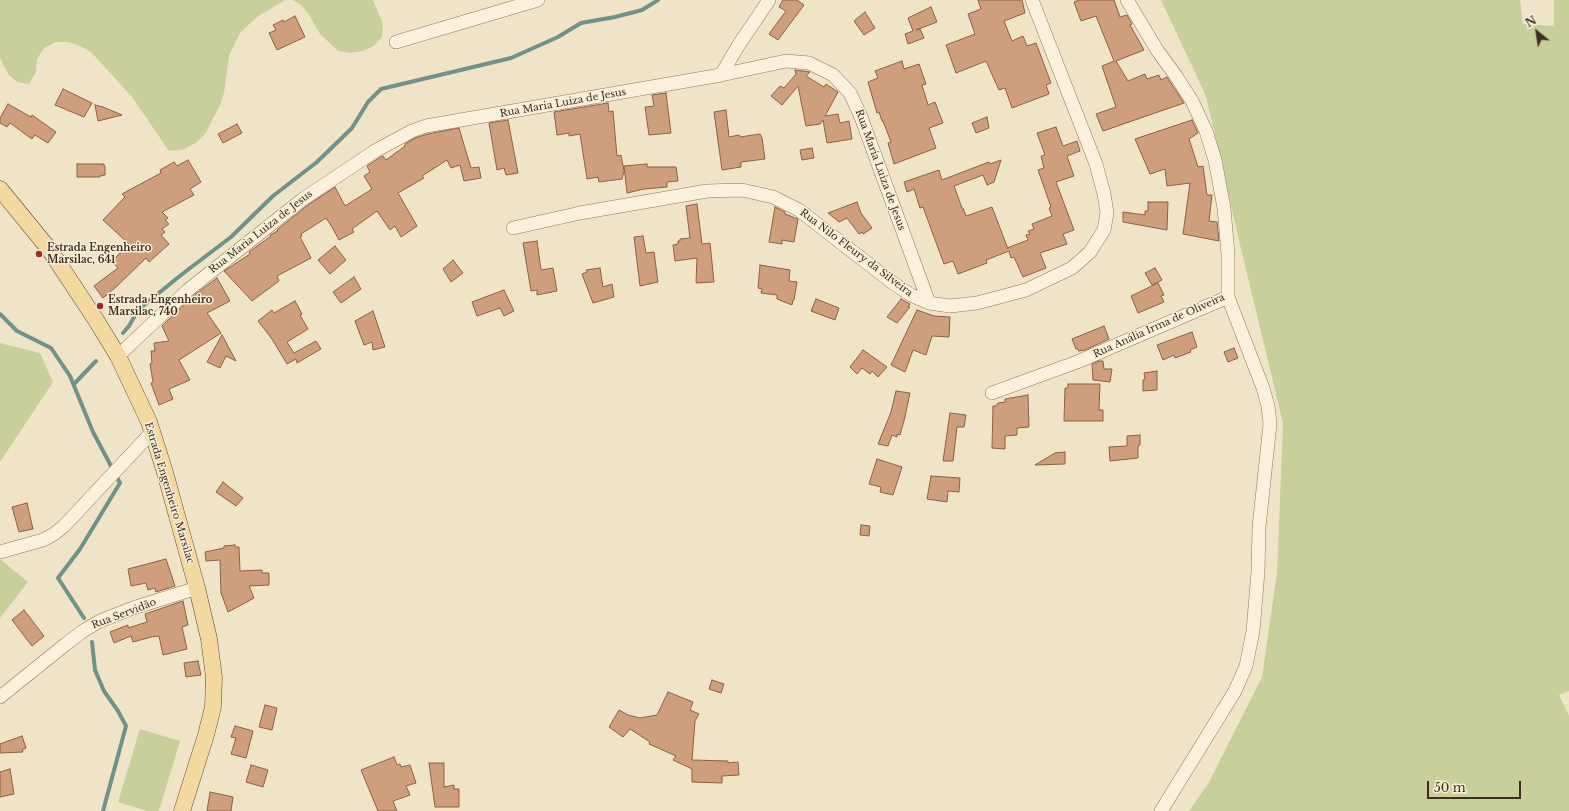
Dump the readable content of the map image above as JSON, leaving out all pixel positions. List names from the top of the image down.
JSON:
{
  "streets": {
    "main road": ["Estrada Engenheiro Marsilac"],
    "street": [
      "Rua Maria Luiza de Jesus",
      "Rua Nilo Fleury da Silveira",
      "Rua Anália Irma de Oliveira",
      "Rua Servidão"
    ]
  },
  "crossings": [
    ["Rua Maria Luiza de Jesus", "Rua Nilo Fleury da Silveira"],
    ["Rua Maria Luiza de Jesus", "Estrada Engenheiro Marsilac"],
    ["Estrada Engenheiro Marsilac", "Rua Servidão"]
  ],
  "places": ["Estrada Engenheiro Marsilac, 641", "Estrada Engenheiro Marsilac, 740"],
  "scale_bar": "50 m",
  "north": "top left"
}
